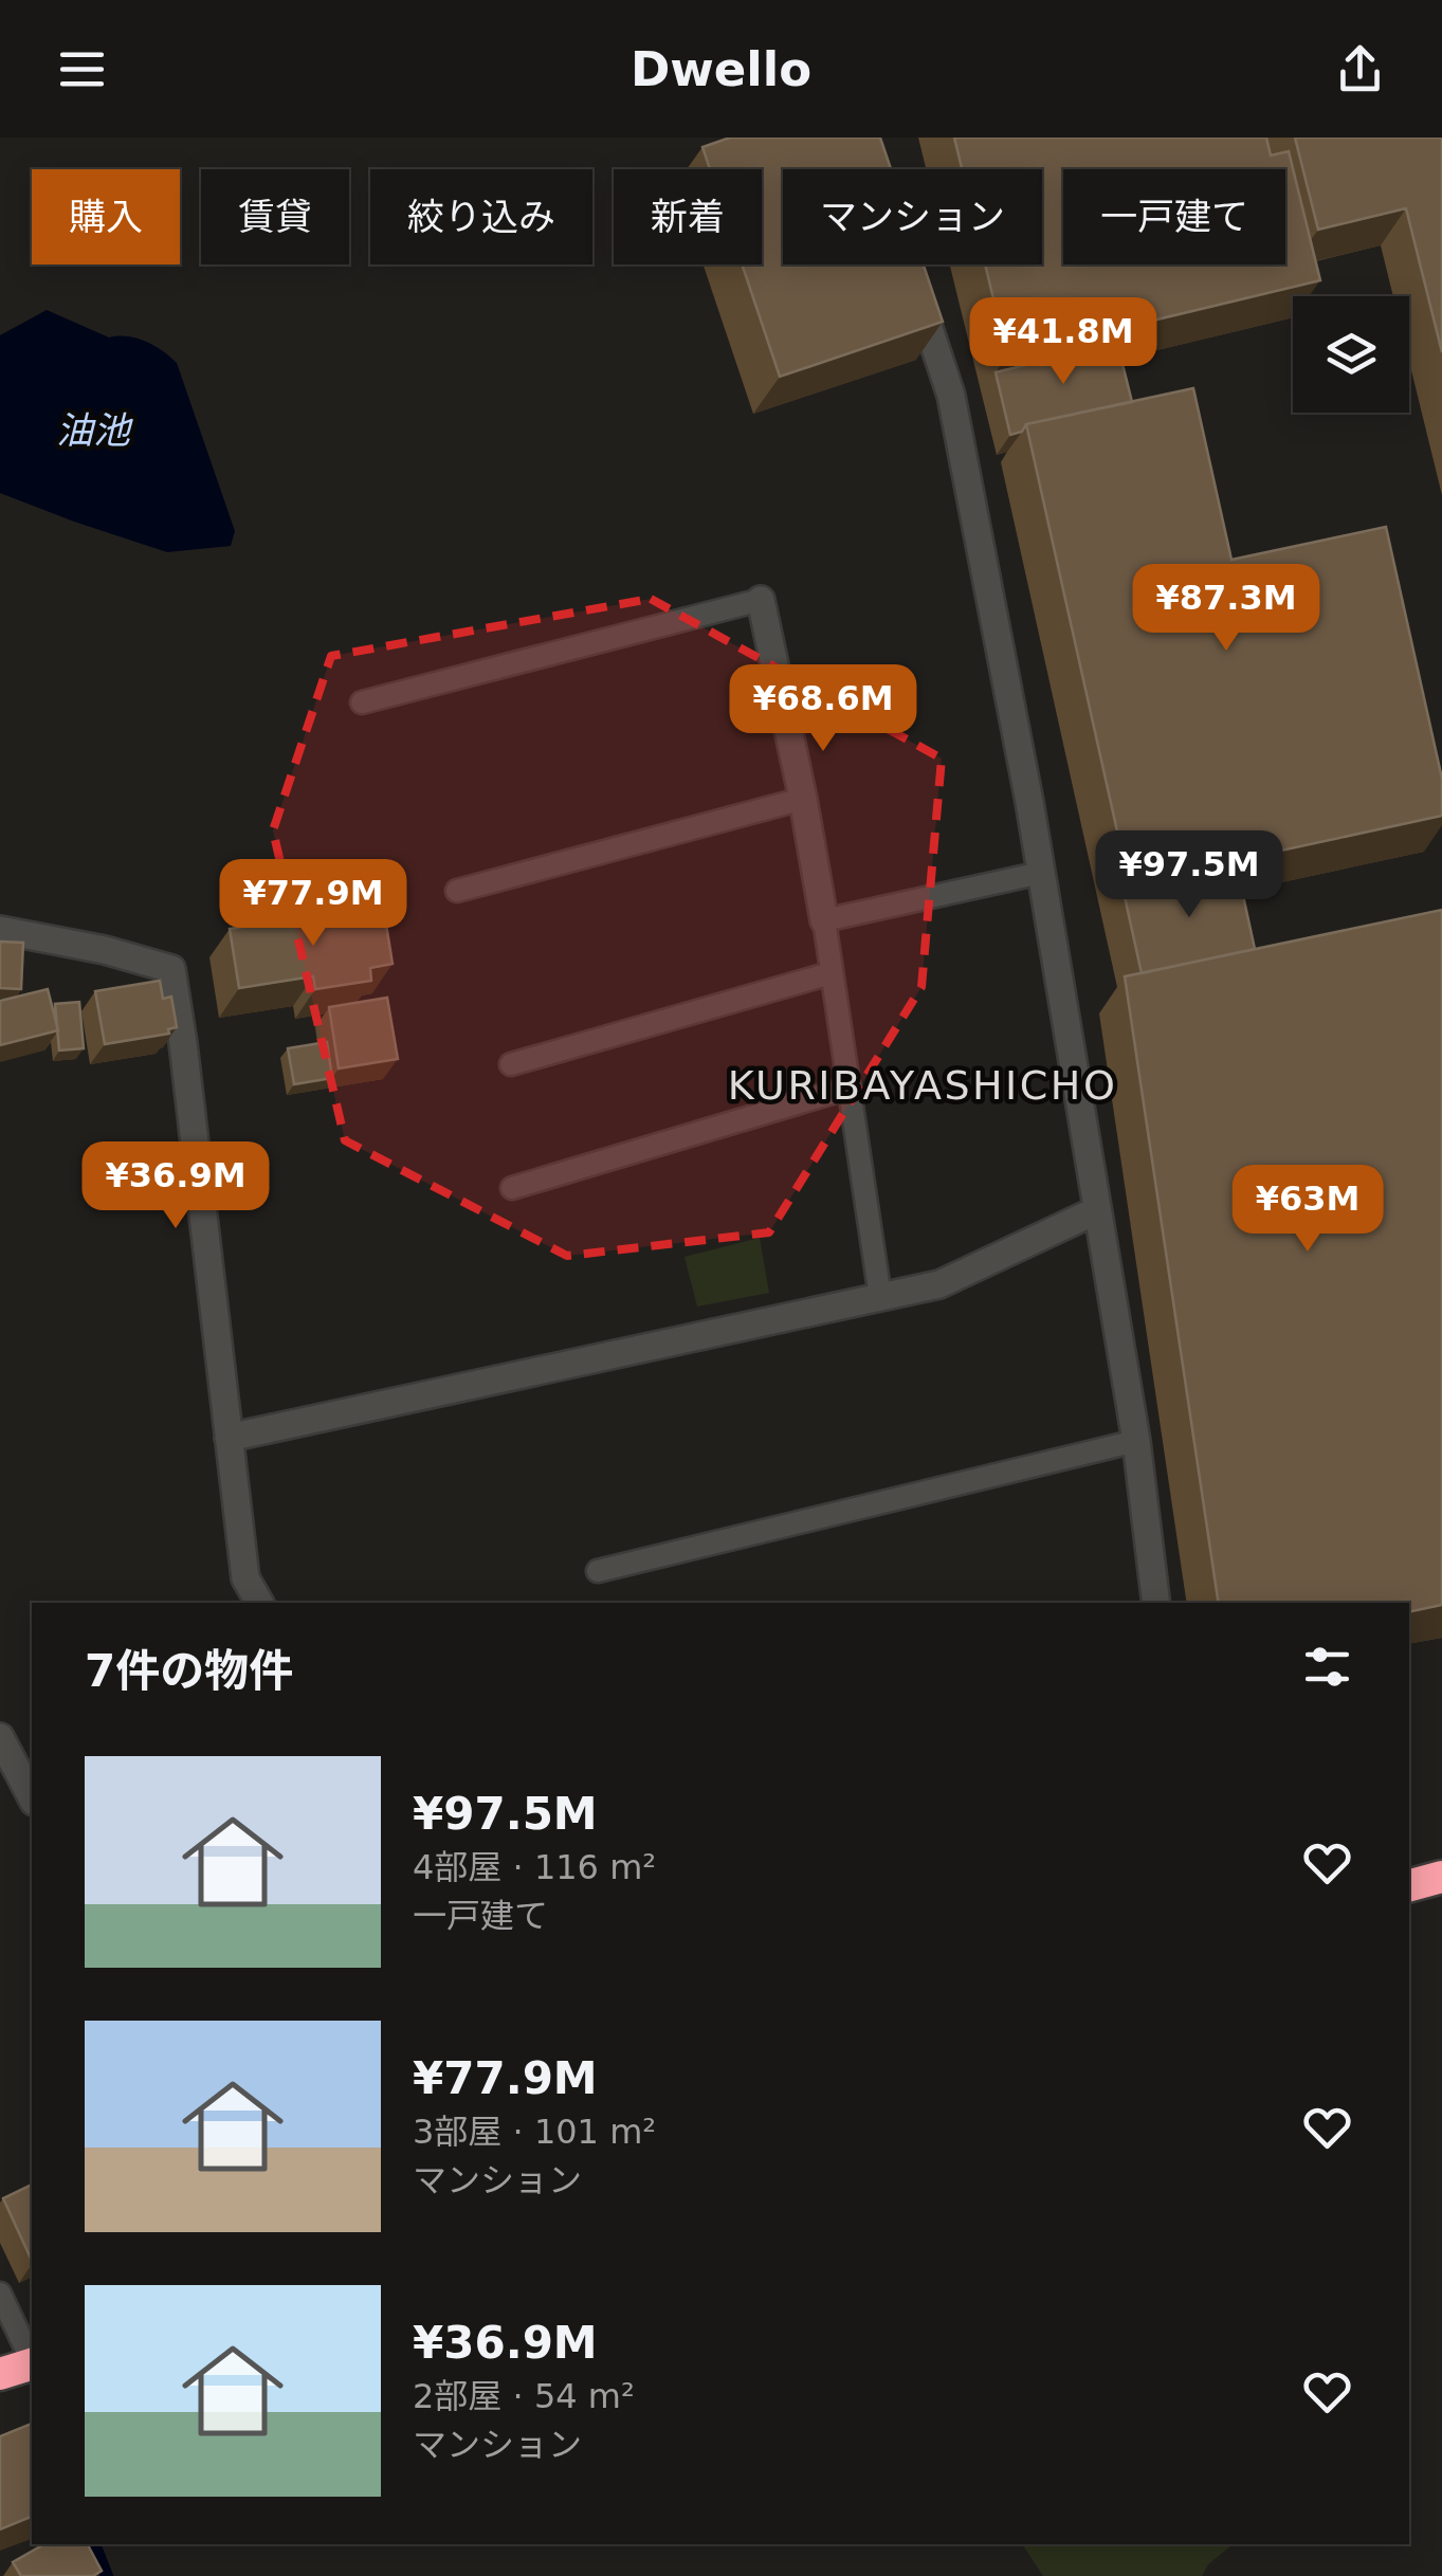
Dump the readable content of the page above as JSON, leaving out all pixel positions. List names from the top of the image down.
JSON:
{
  "districts": ["KURIBAYASHICHO"],
  "water": ["油池"],
  "page": {
    "header": "Dwello",
    "chip": [
      "購入",
      "賃貸",
      "絞り込み",
      "新着",
      "マンション",
      "一戸建て"
    ],
    "price": [
      "¥41.8M",
      "¥87.3M",
      "¥68.6M",
      "¥97.5M",
      "¥77.9M",
      "¥36.9M",
      "¥63M"
    ],
    "heading": "7件の物件",
    "list": [
      {
        "name": "¥97.5M",
        "note": "4部屋 · 116 m² · 一戸建て"
      },
      {
        "name": "¥77.9M",
        "note": "3部屋 · 101 m² · マンション"
      },
      {
        "name": "¥36.9M",
        "note": "2部屋 · 54 m² · マンション"
      }
    ]
  }
}
